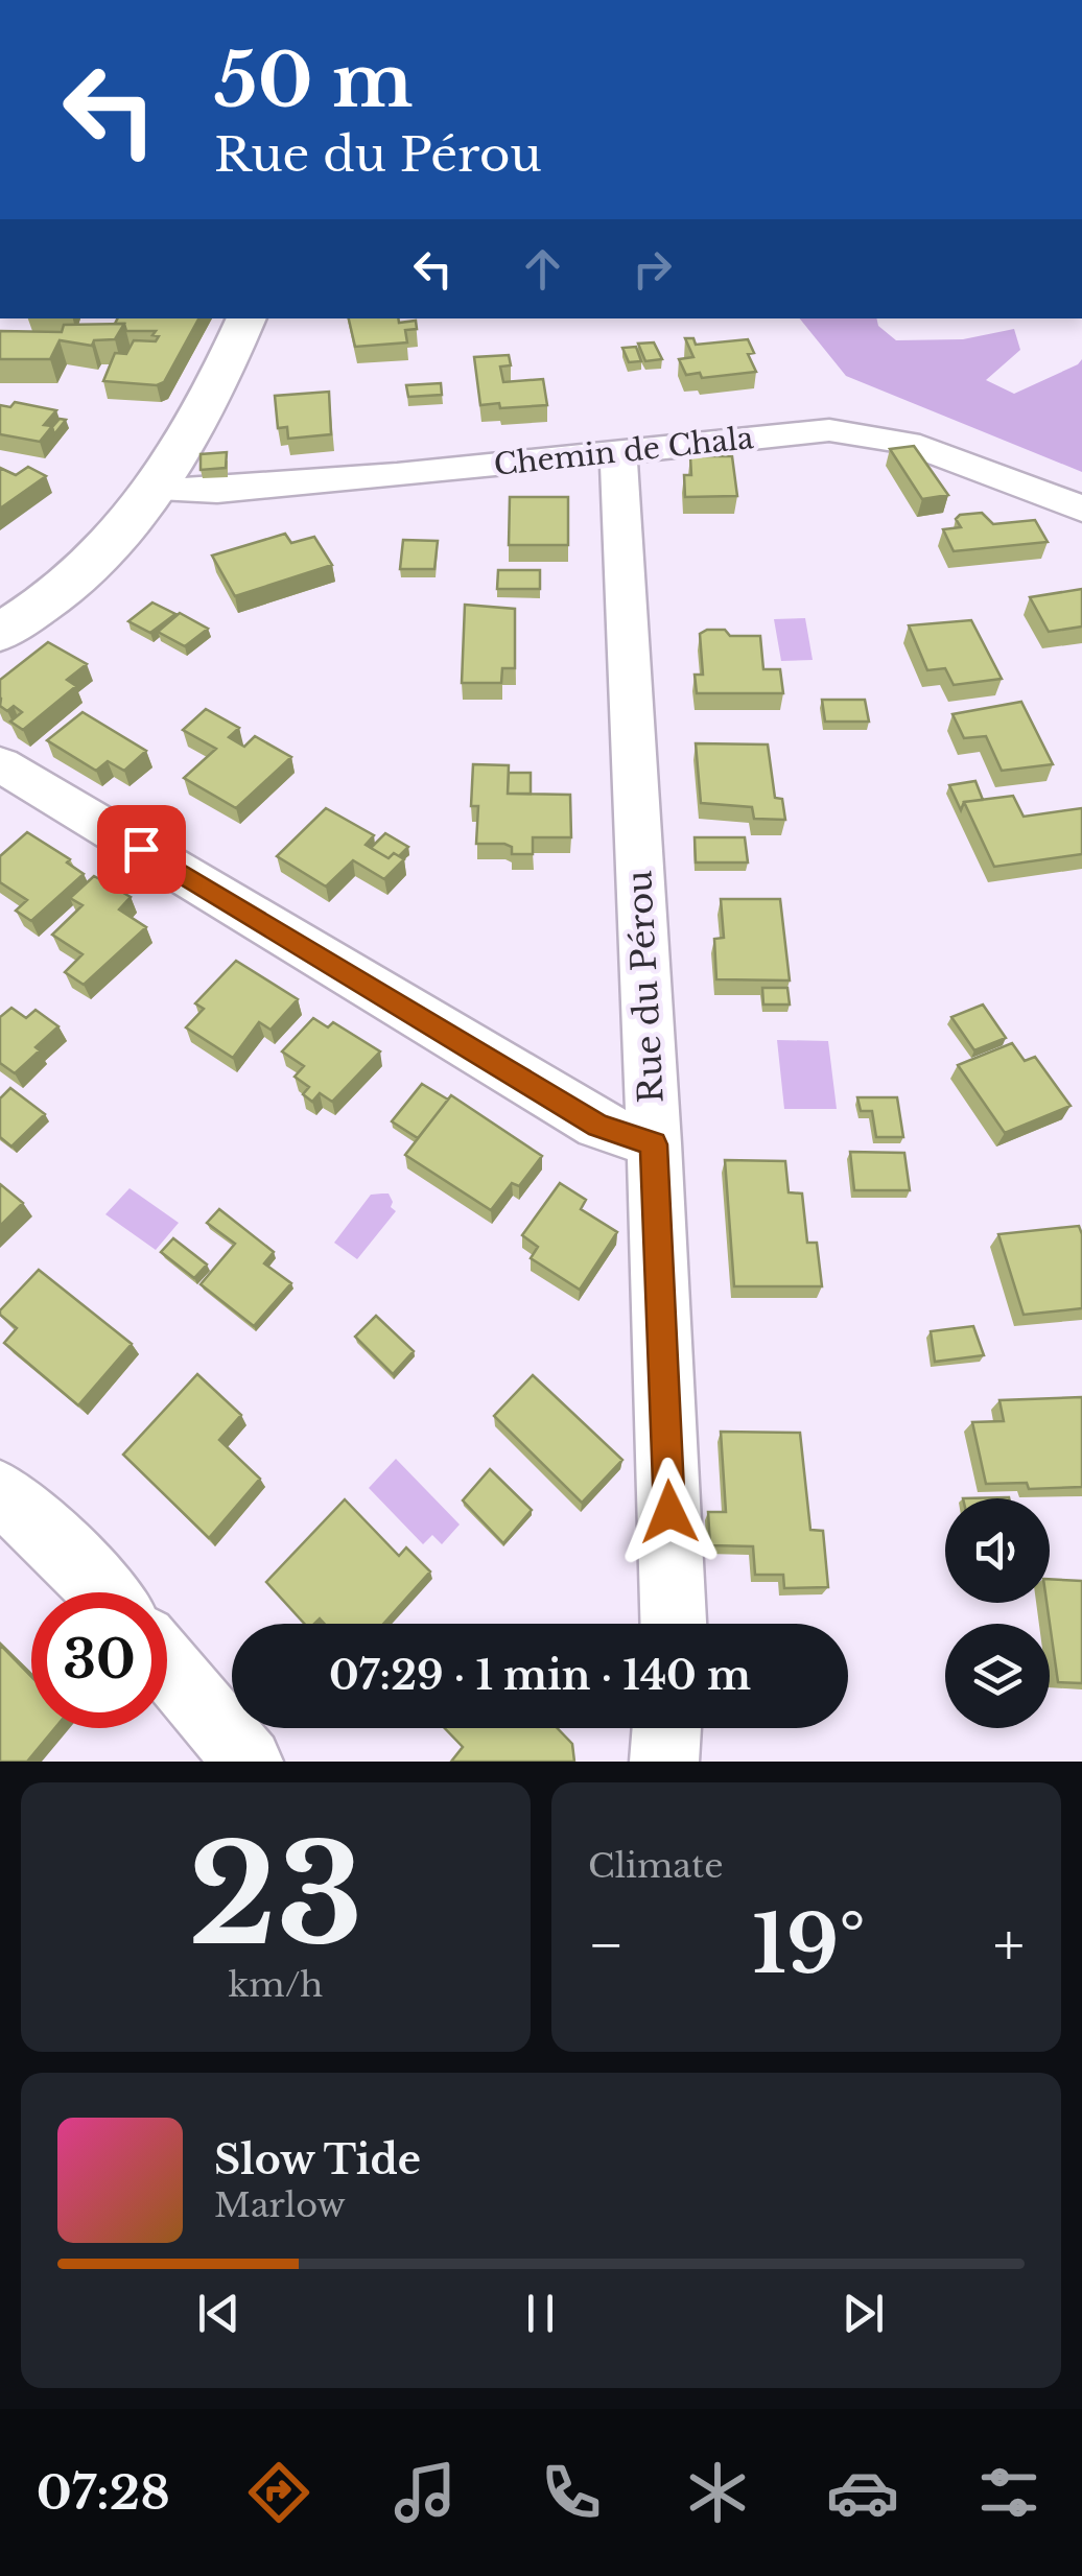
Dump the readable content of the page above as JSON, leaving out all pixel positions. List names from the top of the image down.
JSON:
{
  "streets": {
    "street": ["Chemin de Chala", "Rue du Pérou"]
  },
  "crossings": [
    ["Chemin de Chala", "Rue du Pérou"]
  ],
  "page": {
    "turn": ["50 m", "Rue du Pérou"],
    "limit": "30",
    "trip": "07:29 · 1 min · 140 m",
    "tile": [
      ["23", "km/h"],
      "Climate"
    ],
    "heat": ["−", "19°", "+"],
    "song": ["Slow Tide", "Marlow"],
    "tabs": "07:28"
  }
}
